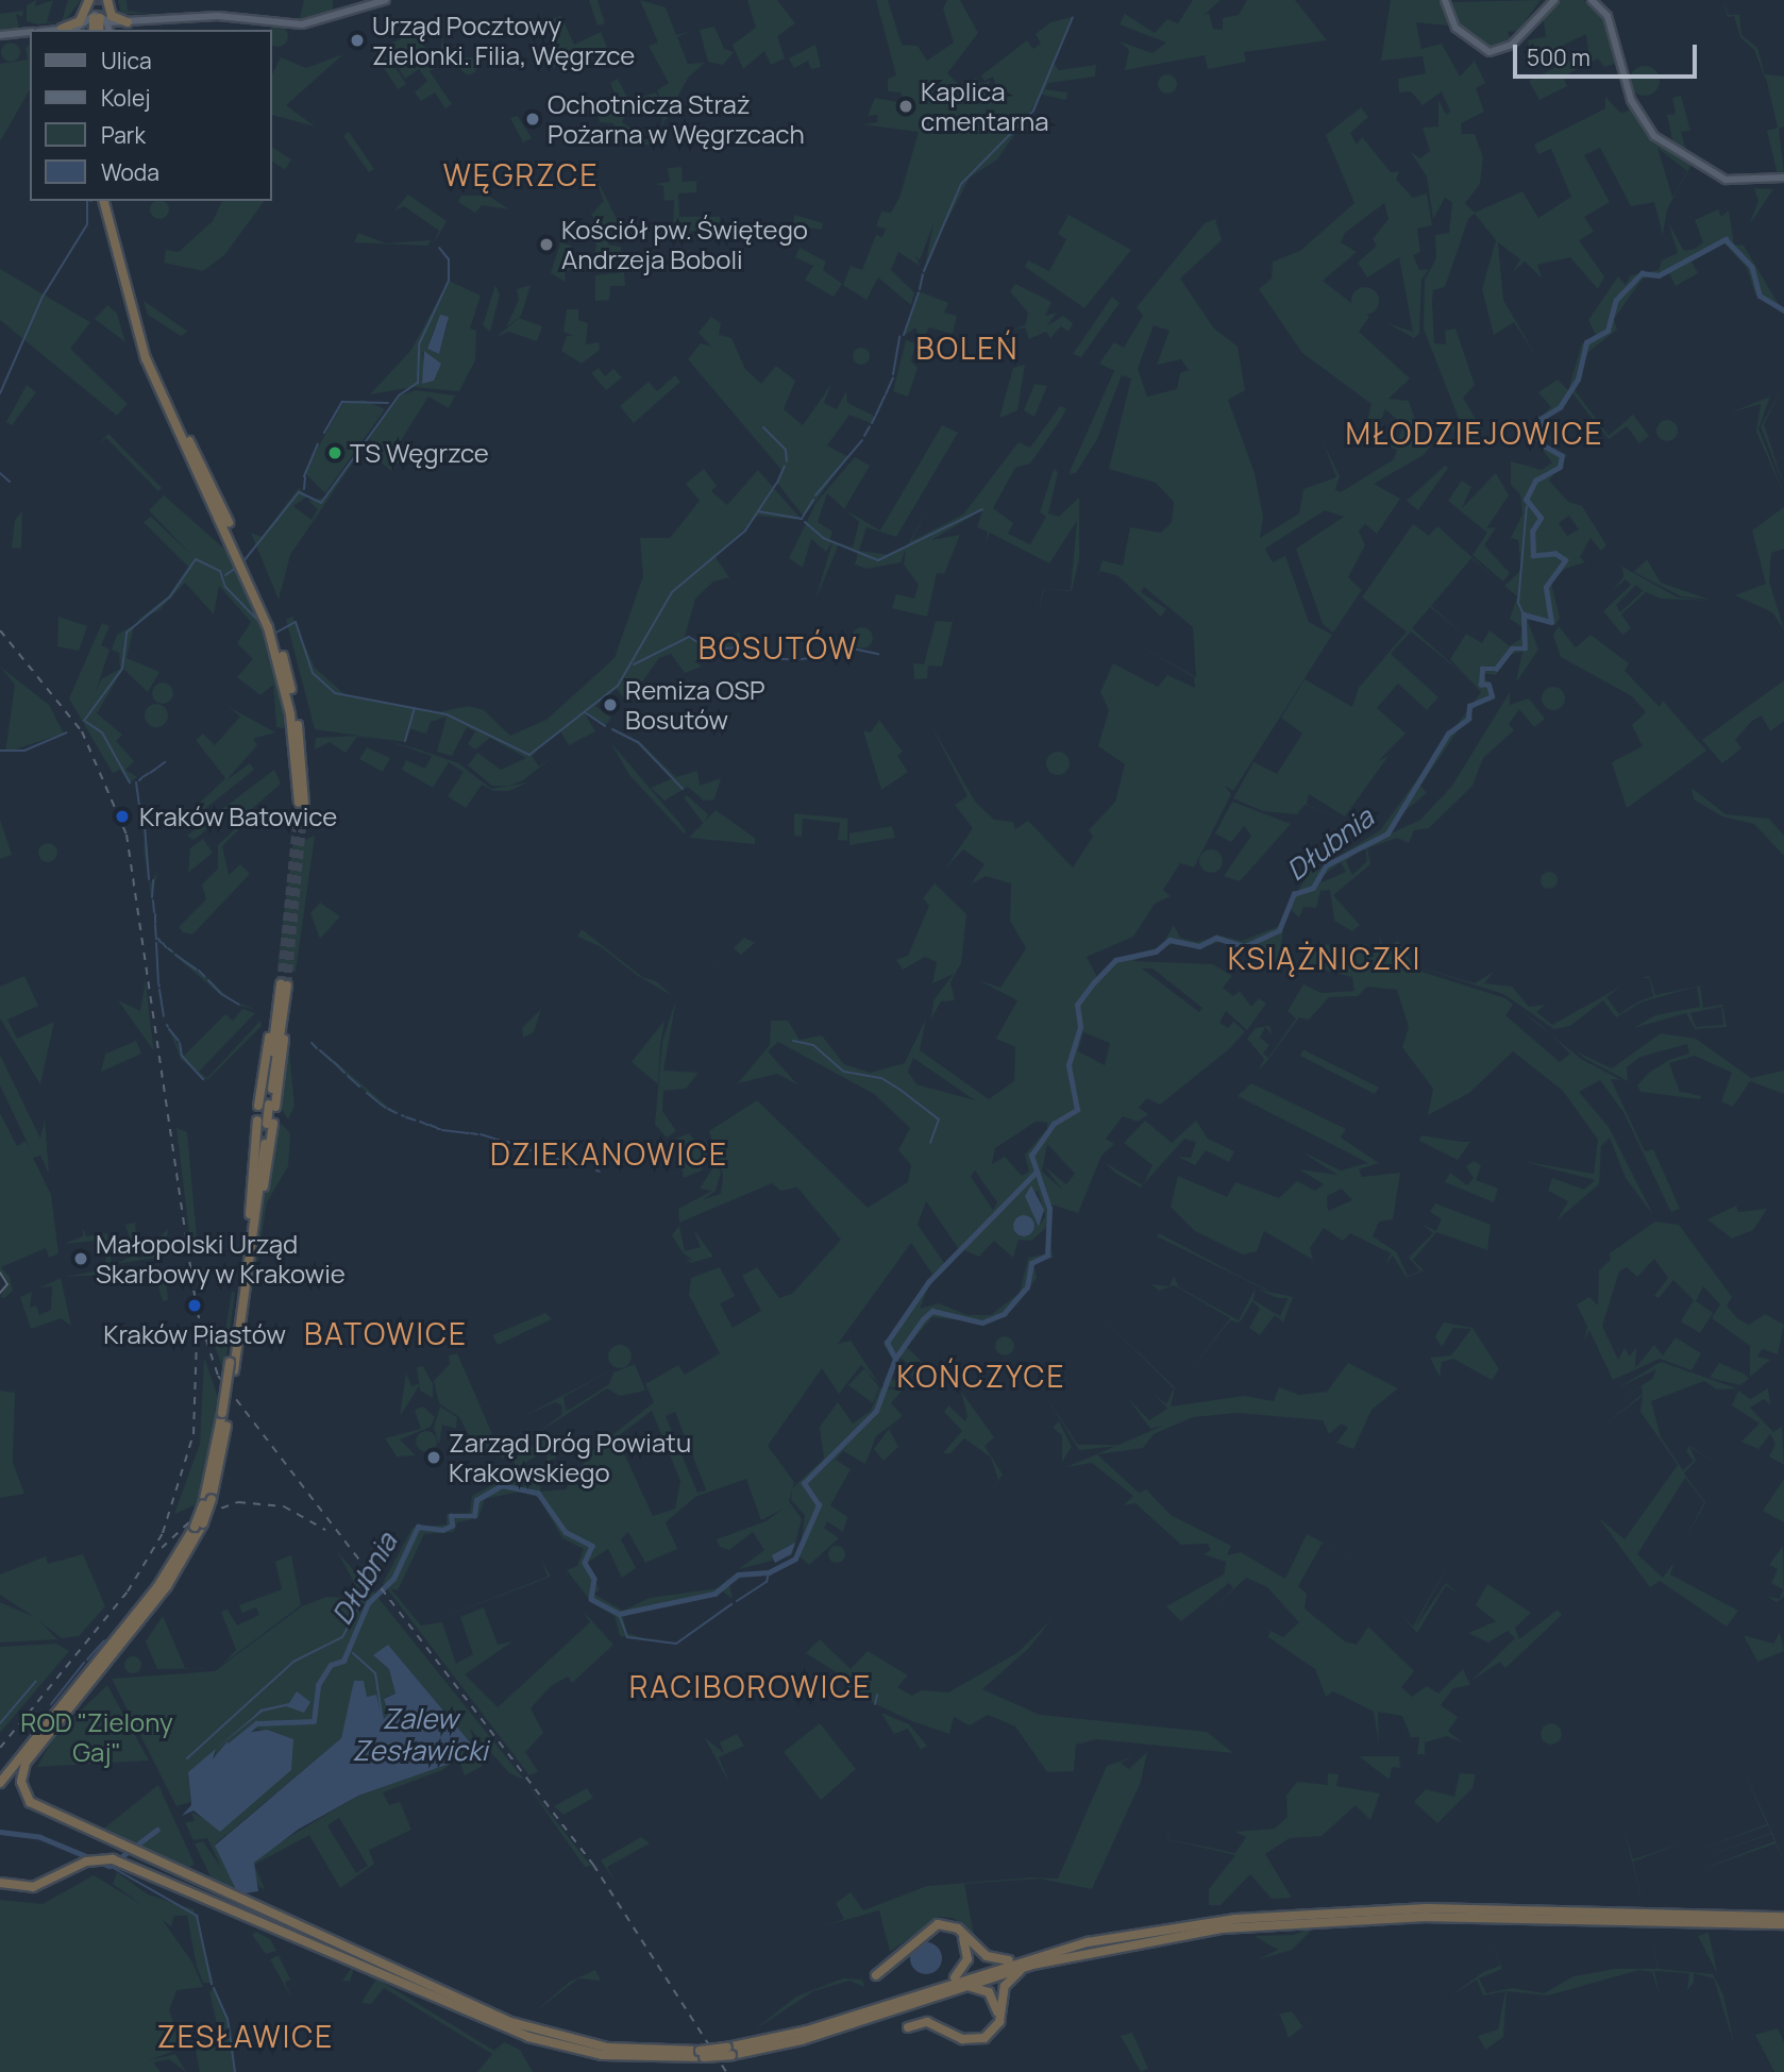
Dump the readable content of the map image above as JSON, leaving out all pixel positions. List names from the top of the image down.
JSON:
{
  "districts": [
    "WĘGRZCE",
    "BOLEŃ",
    "MŁODZIEJOWICE",
    "BOSUTÓW",
    "KSIĄŻNICZKI",
    "DZIEKANOWICE",
    "BATOWICE",
    "KOŃCZYCE",
    "RACIBOROWICE",
    "ZESŁAWICE"
  ],
  "water": ["Dłubnia", "Zalew Zesławicki"],
  "parks": ["ROD \"Zielony Gaj\""],
  "places": [
    "Urząd Pocztowy Zielonki. Filia, Węgrzce",
    "Kaplica cmentarna",
    "Ochotnicza Straż Pożarna w Węgrzcach",
    "Kościół pw. Świętego Andrzeja Boboli",
    "TS Węgrzce",
    "Remiza OSP Bosutów",
    "Kraków Batowice",
    "Małopolski Urząd Skarbowy w Krakowie",
    "Kraków Piastów",
    "Zarząd Dróg Powiatu Krakowskiego"
  ],
  "legend": [
    "Ulica",
    "Kolej",
    "Park",
    "Woda"
  ],
  "scale_bar": "500 m"
}
